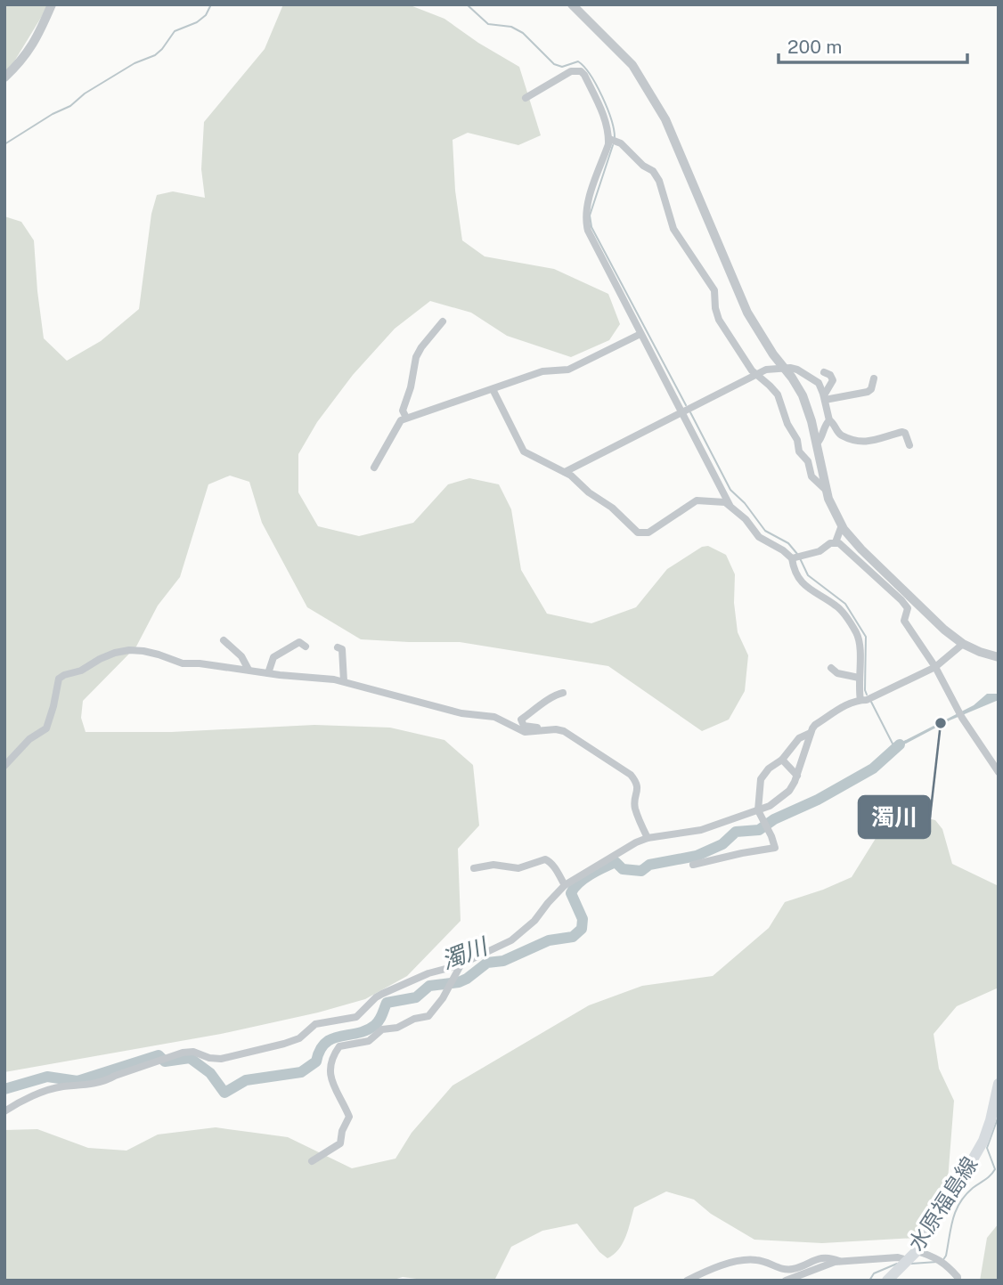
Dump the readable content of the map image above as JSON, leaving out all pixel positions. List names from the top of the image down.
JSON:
{
  "streets": {
    "main road": ["水原福島線"]
  },
  "water": ["濁川"],
  "places": ["濁川"],
  "scale_bar": "200 m"
}
